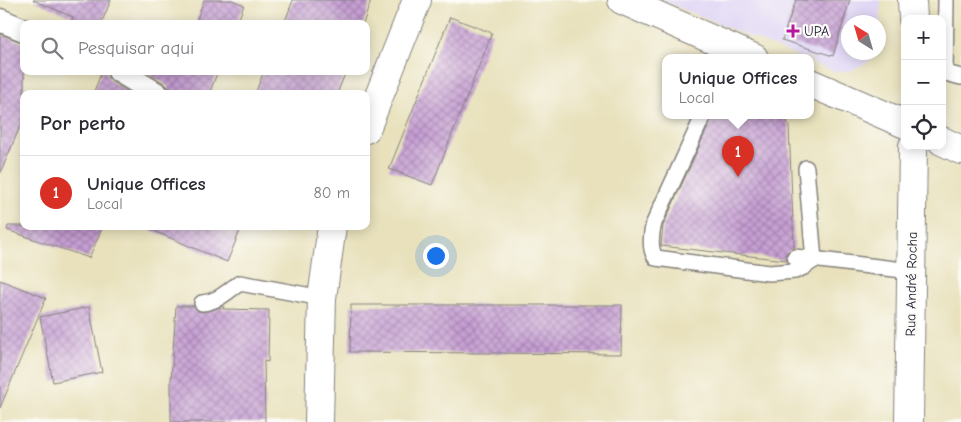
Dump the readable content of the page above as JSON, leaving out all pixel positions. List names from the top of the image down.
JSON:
{
  "streets": {
    "street": ["Rua André Rocha"]
  },
  "places": {
    "health": ["UPA"]
  },
  "north": "top left",
  "page": {
    "map_buttons": ["+", "−"],
    "search": "Pesquisar aqui",
    "popup": ["Unique Offices", "Local"],
    "heading": "Por perto",
    "pins": "1",
    "list": [
      {
        "mark": "1",
        "name": "Unique Offices",
        "note": "Local",
        "value": "80 m"
      }
    ]
  }
}
